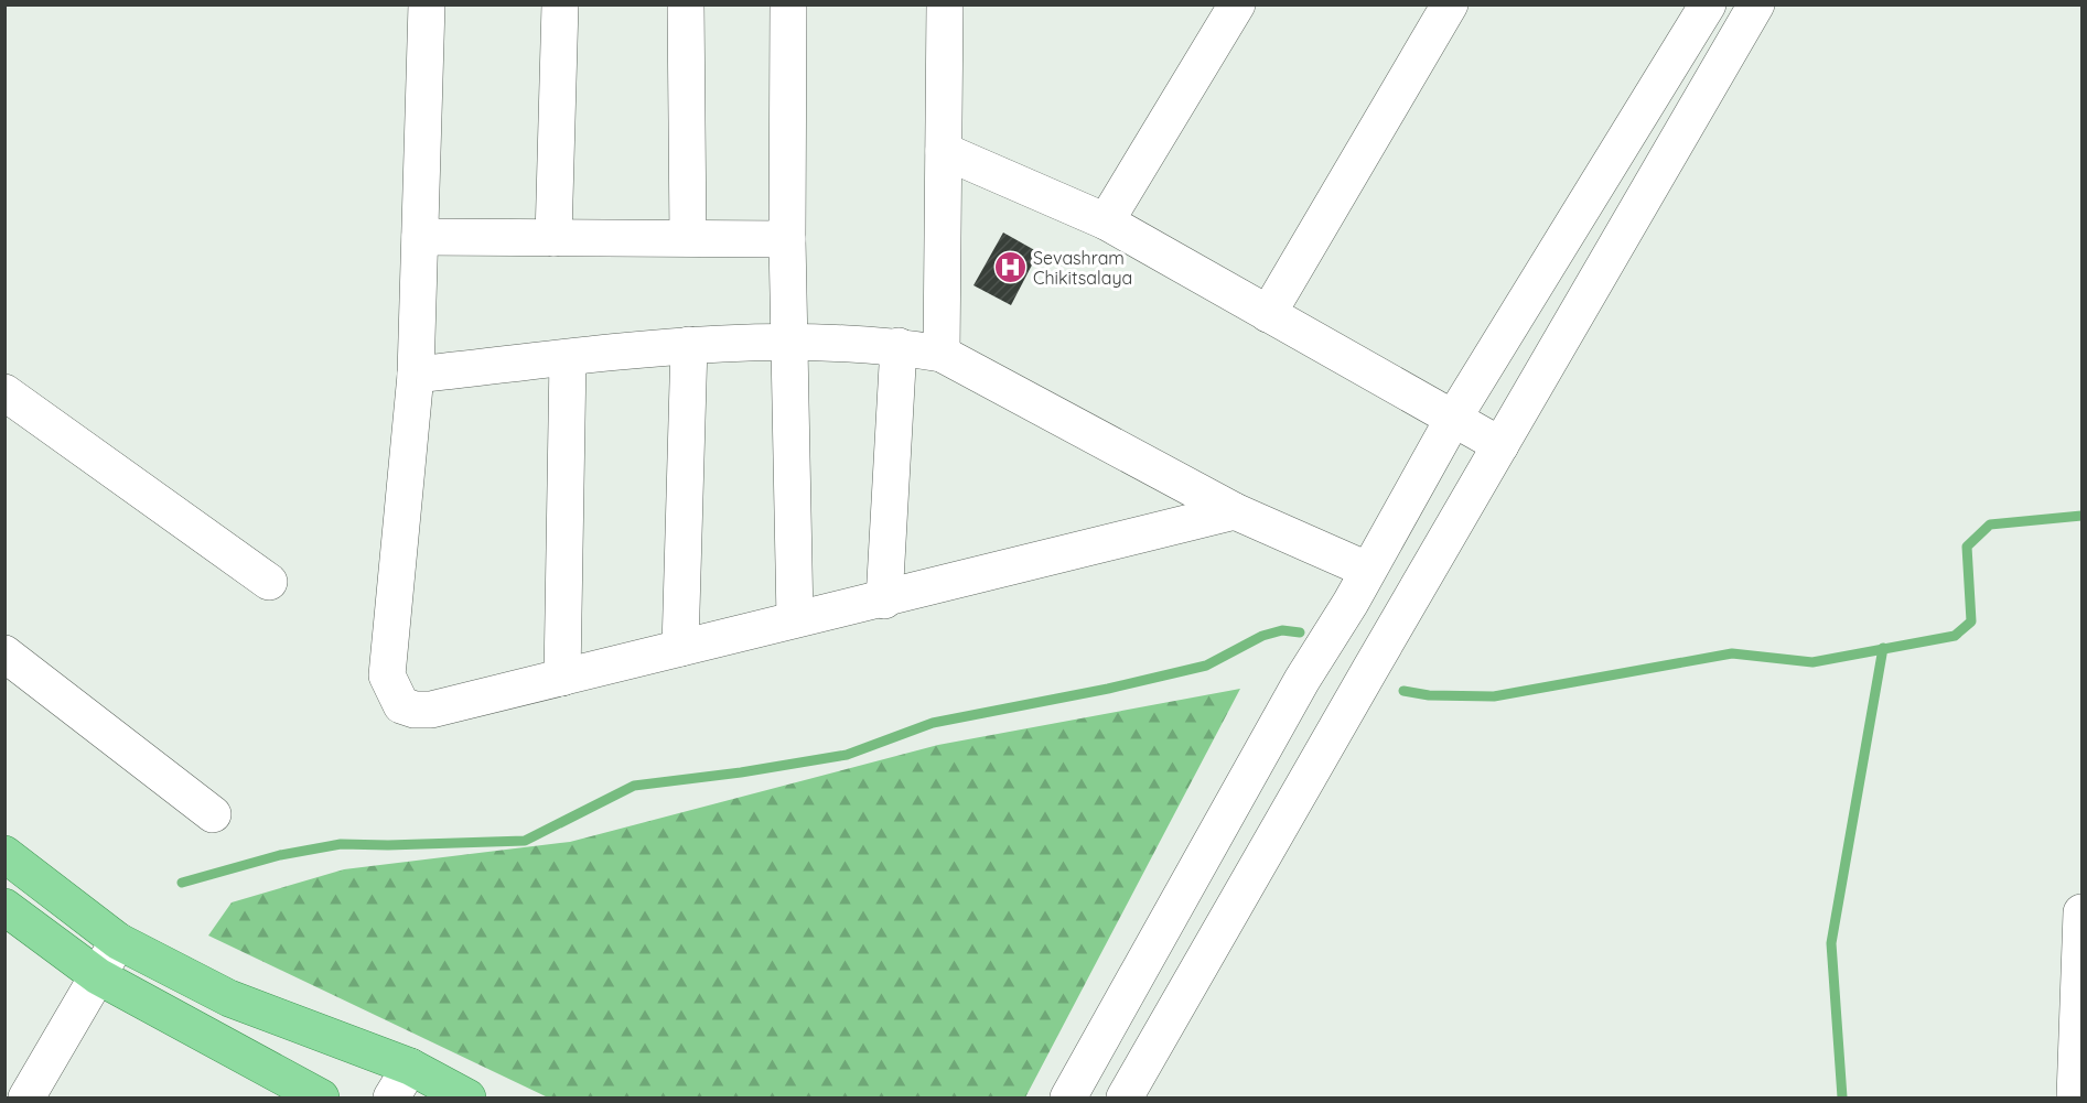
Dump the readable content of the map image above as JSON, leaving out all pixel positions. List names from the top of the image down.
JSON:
{
  "places": {
    "hospital": ["Sevashram Chikitsalaya"]
  }
}
